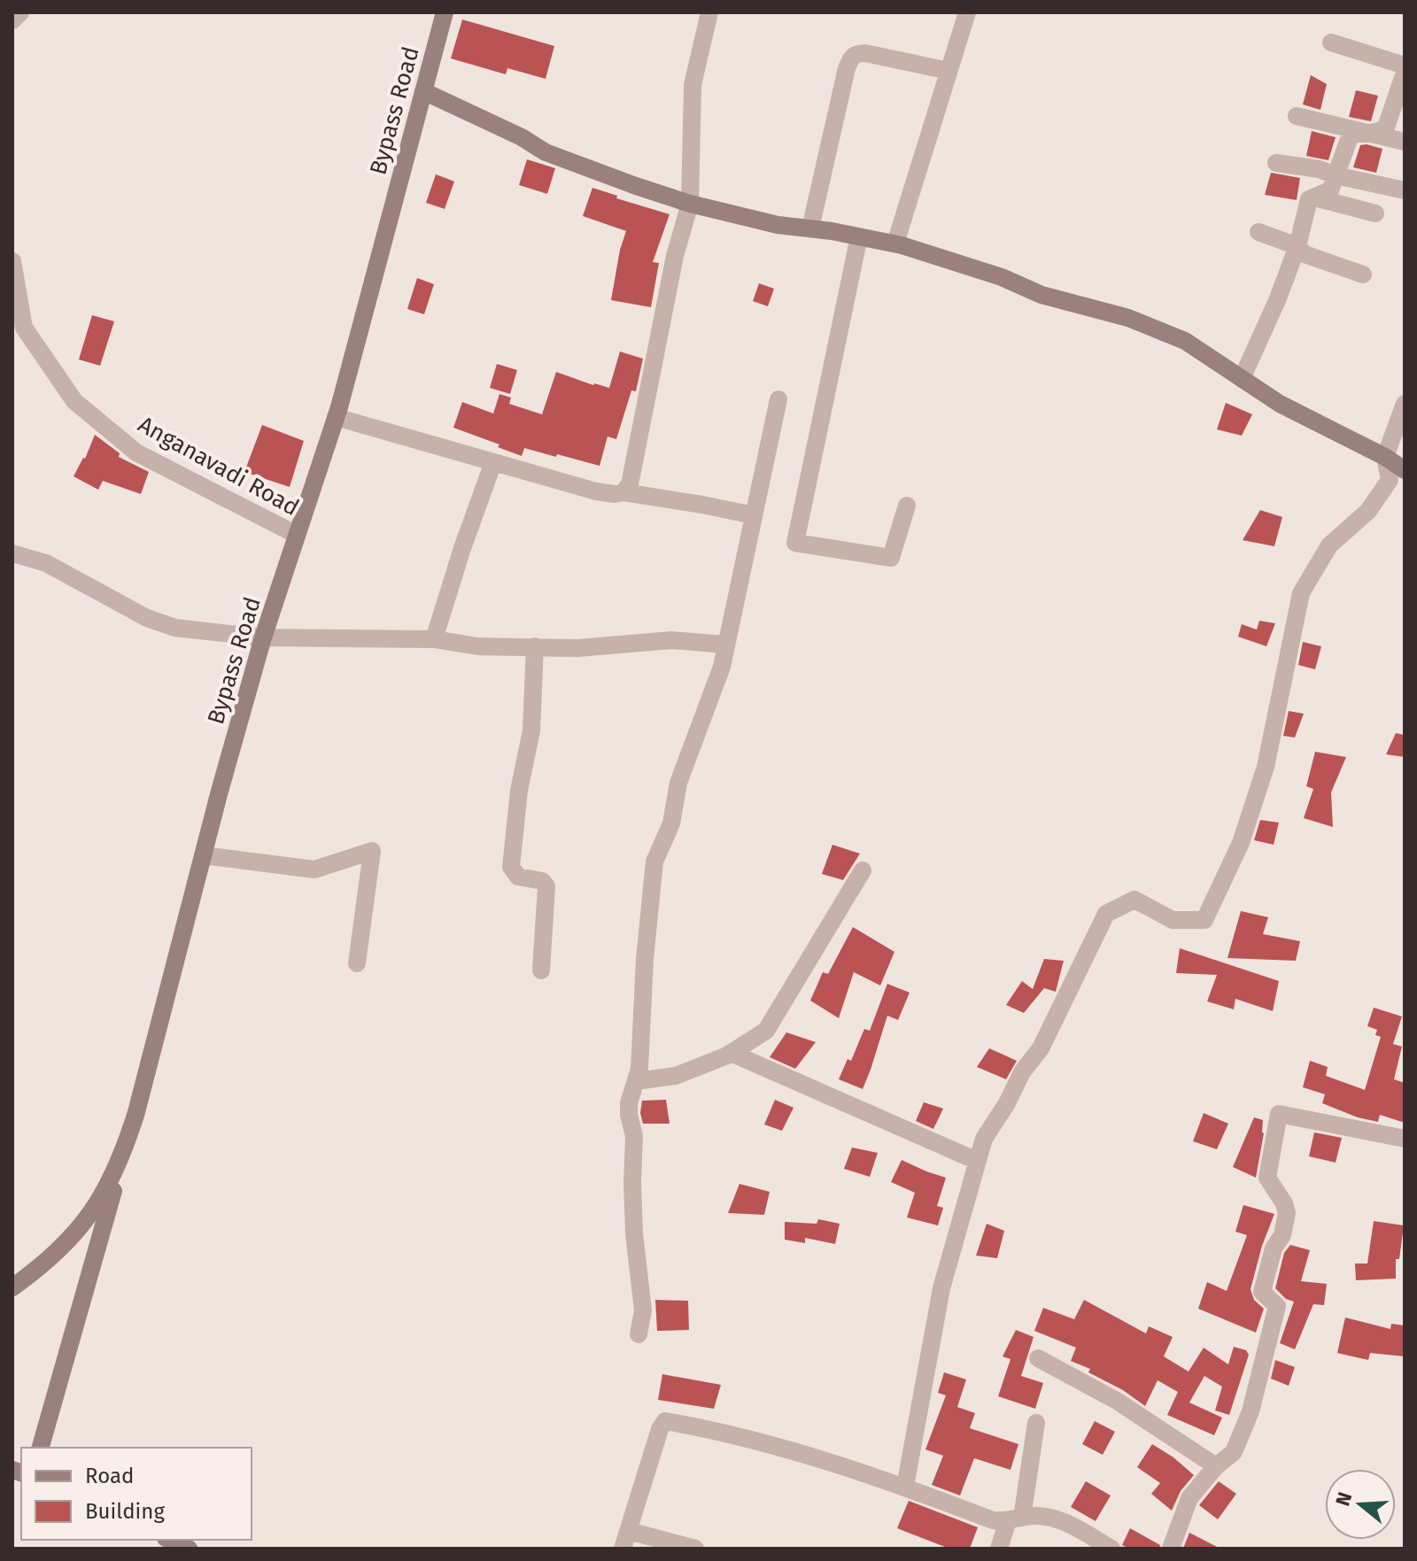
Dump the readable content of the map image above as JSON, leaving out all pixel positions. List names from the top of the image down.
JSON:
{
  "streets": {
    "main road": ["Bypass Road"],
    "street": ["Anganavadi Road"]
  },
  "crossings": [
    ["Bypass Road", "Anganavadi Road"]
  ],
  "legend": ["Road", "Building"],
  "north": "left"
}
